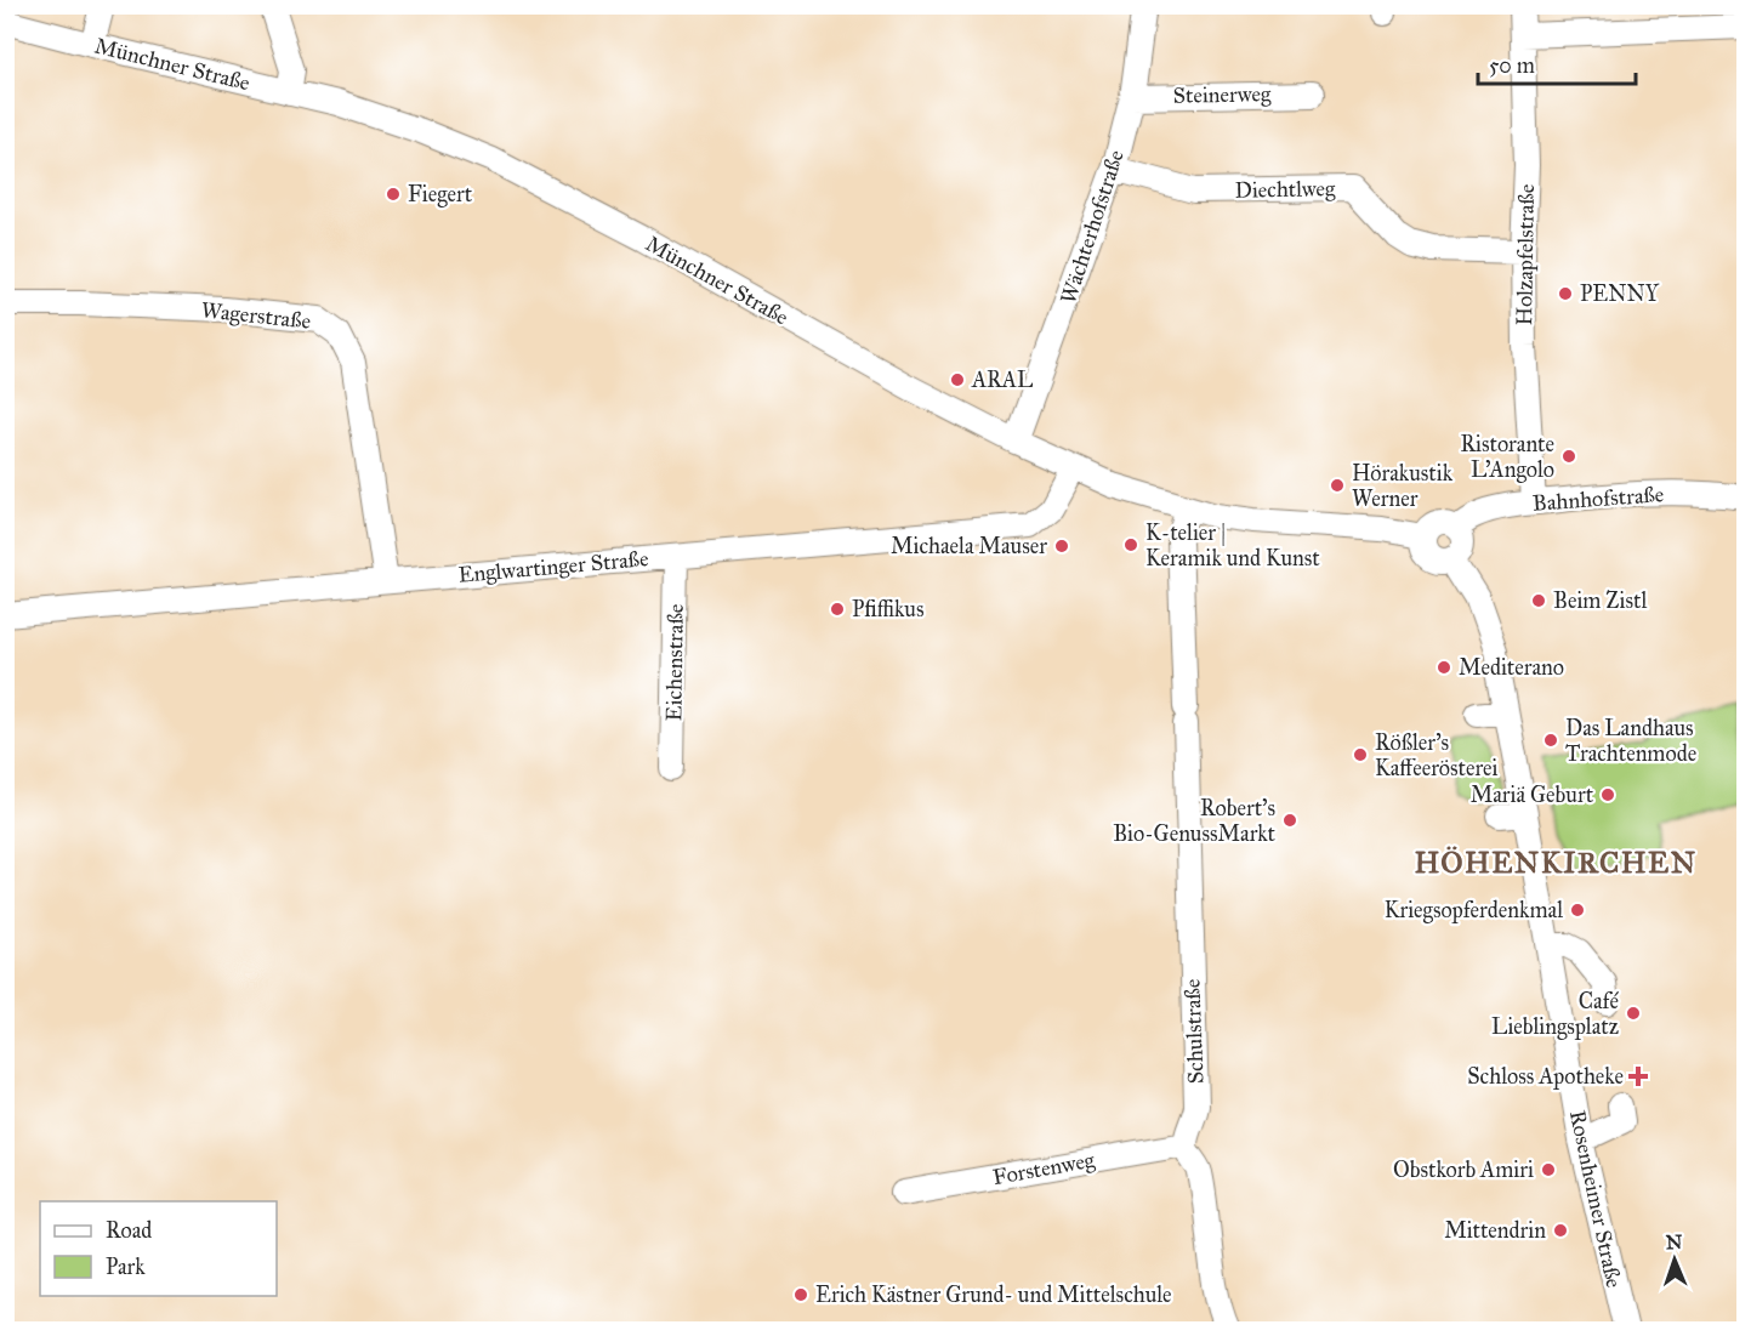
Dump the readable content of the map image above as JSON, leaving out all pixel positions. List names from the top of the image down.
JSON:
{
  "streets": {
    "street": [
      "Münchner Straße",
      "Steinerweg",
      "Diechtlweg",
      "Wächterhofstraße",
      "Holzapfelstraße",
      "Wagerstraße",
      "Bahnhofstraße",
      "Englwartinger Straße",
      "Eichenstraße",
      "Schulstraße",
      "Forstenweg",
      "Rosenheimer Straße"
    ]
  },
  "crossings": [
    ["Münchner Straße", "Wächterhofstraße"],
    ["Münchner Straße", "Bahnhofstraße"],
    ["Münchner Straße", "Englwartinger Straße"],
    ["Münchner Straße", "Schulstraße"],
    ["Münchner Straße", "Rosenheimer Straße"],
    ["Steinerweg", "Wächterhofstraße"],
    ["Diechtlweg", "Wächterhofstraße"],
    ["Diechtlweg", "Holzapfelstraße"],
    ["Holzapfelstraße", "Bahnhofstraße"],
    ["Wagerstraße", "Englwartinger Straße"],
    ["Bahnhofstraße", "Rosenheimer Straße"],
    ["Englwartinger Straße", "Eichenstraße"],
    ["Schulstraße", "Forstenweg"]
  ],
  "districts": ["HÖHENKIRCHEN"],
  "places": {
    "other": [
      "Fiegert",
      "PENNY",
      "ARAL",
      "Ristorante L'Angolo",
      "Hörakustik Werner",
      "K-telier | Keramik und Kunst",
      "Michaela Mauser",
      "Beim Zistl",
      "Pfiffikus",
      "Mediterano",
      "Das Landhaus Trachtenmode",
      "Rößler’s Kaffeerösterei",
      "Mariä Geburt",
      "Robert's Bio-GenussMarkt",
      "Kriegsopferdenkmal",
      "Café Lieblingsplatz",
      "Obstkorb Amiri",
      "Mittendrin",
      "Erich Kästner Grund- und Mittelschule"
    ],
    "health": ["Schloss Apotheke"]
  },
  "legend": ["Road", "Park"],
  "scale_bar": "50 m",
  "north": "top"
}
